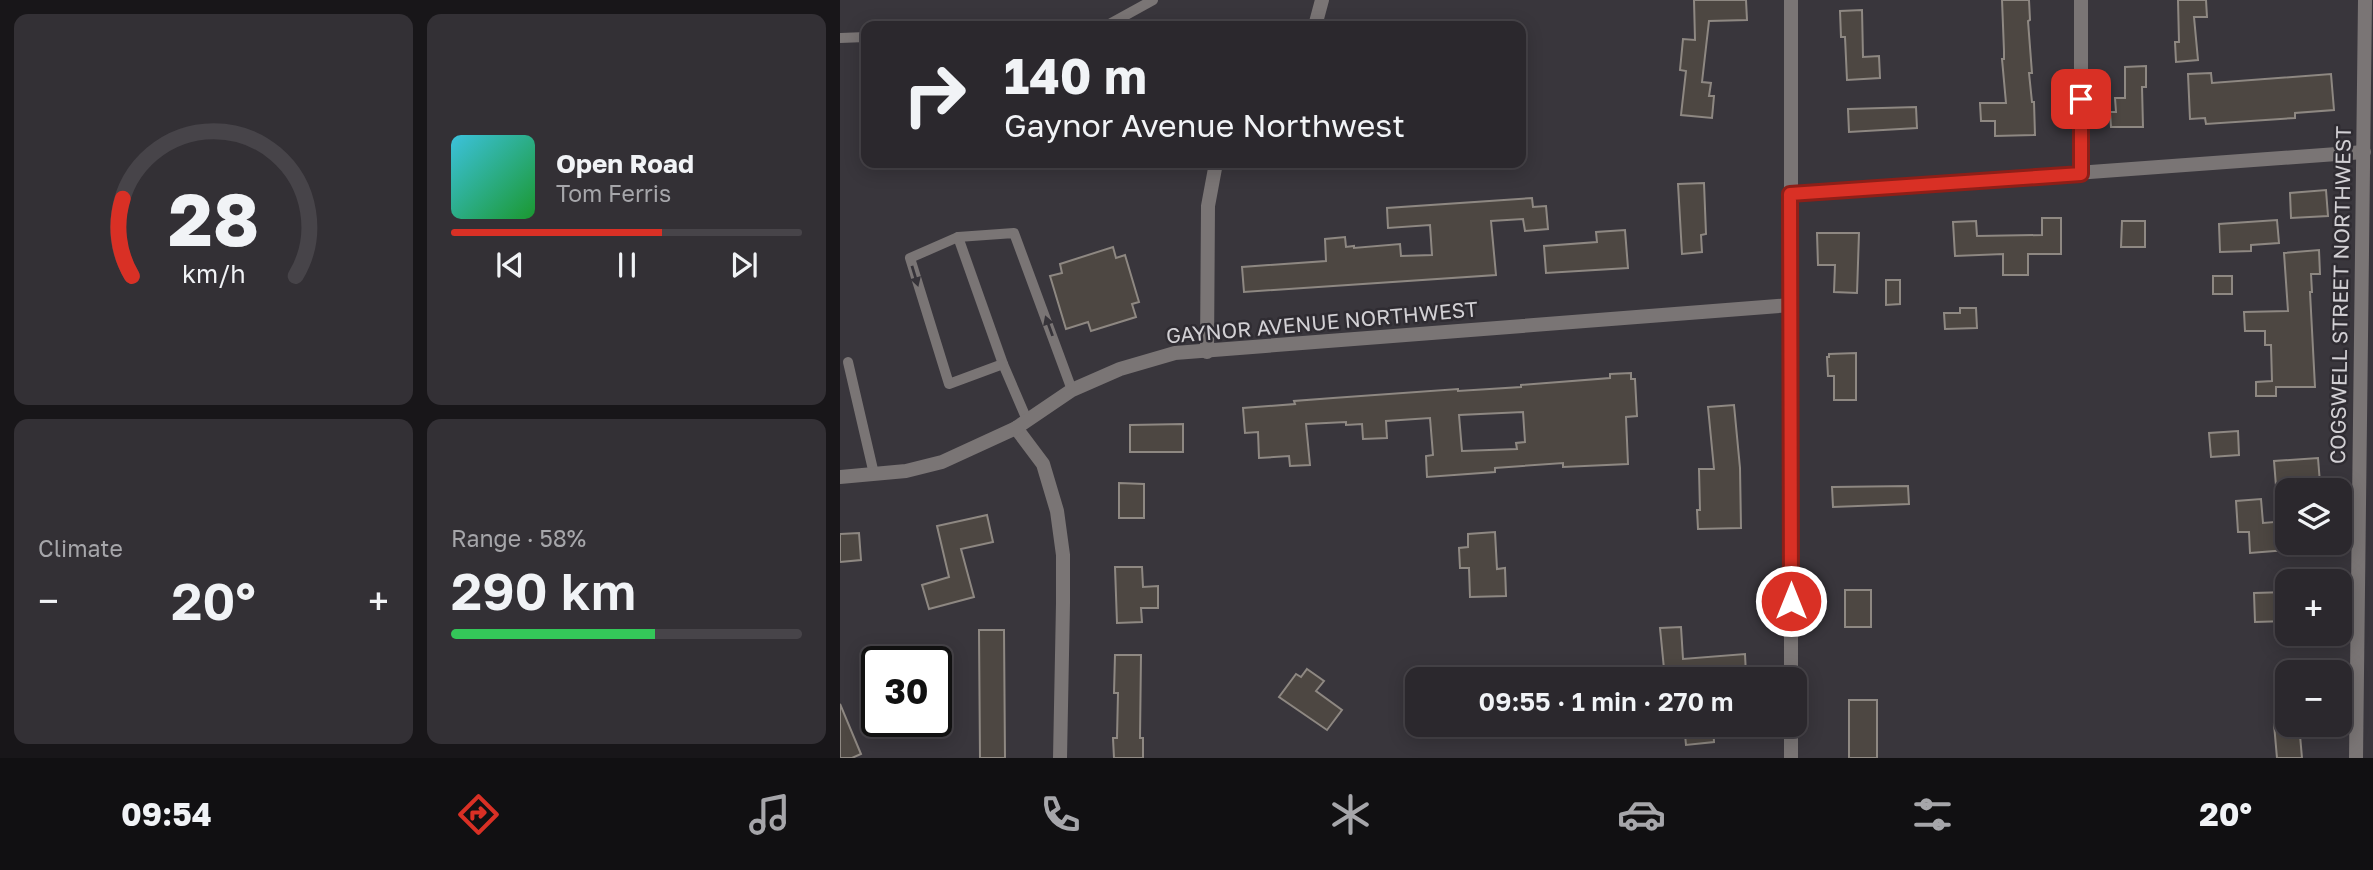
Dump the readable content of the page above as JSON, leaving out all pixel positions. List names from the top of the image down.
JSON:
{
  "streets": {
    "street": ["COGSWELL STREET NORTHWEST", "GAYNOR AVENUE NORTHWEST"]
  },
  "page": {
    "turn": ["140 m", "Gaynor Avenue Northwest"],
    "song": ["Open Road", "Tom Ferris"],
    "tile": [
      "Climate",
      ["Range · 58%", "290 km"]
    ],
    "map_buttons": ["+", "−"],
    "heat": ["−", "20°", "+"],
    "limit": "30",
    "trip": "09:55 · 1 min · 270 m",
    "tabs": ["09:54", "20°"],
    "gauge": ["28", "km/h"]
  }
}
